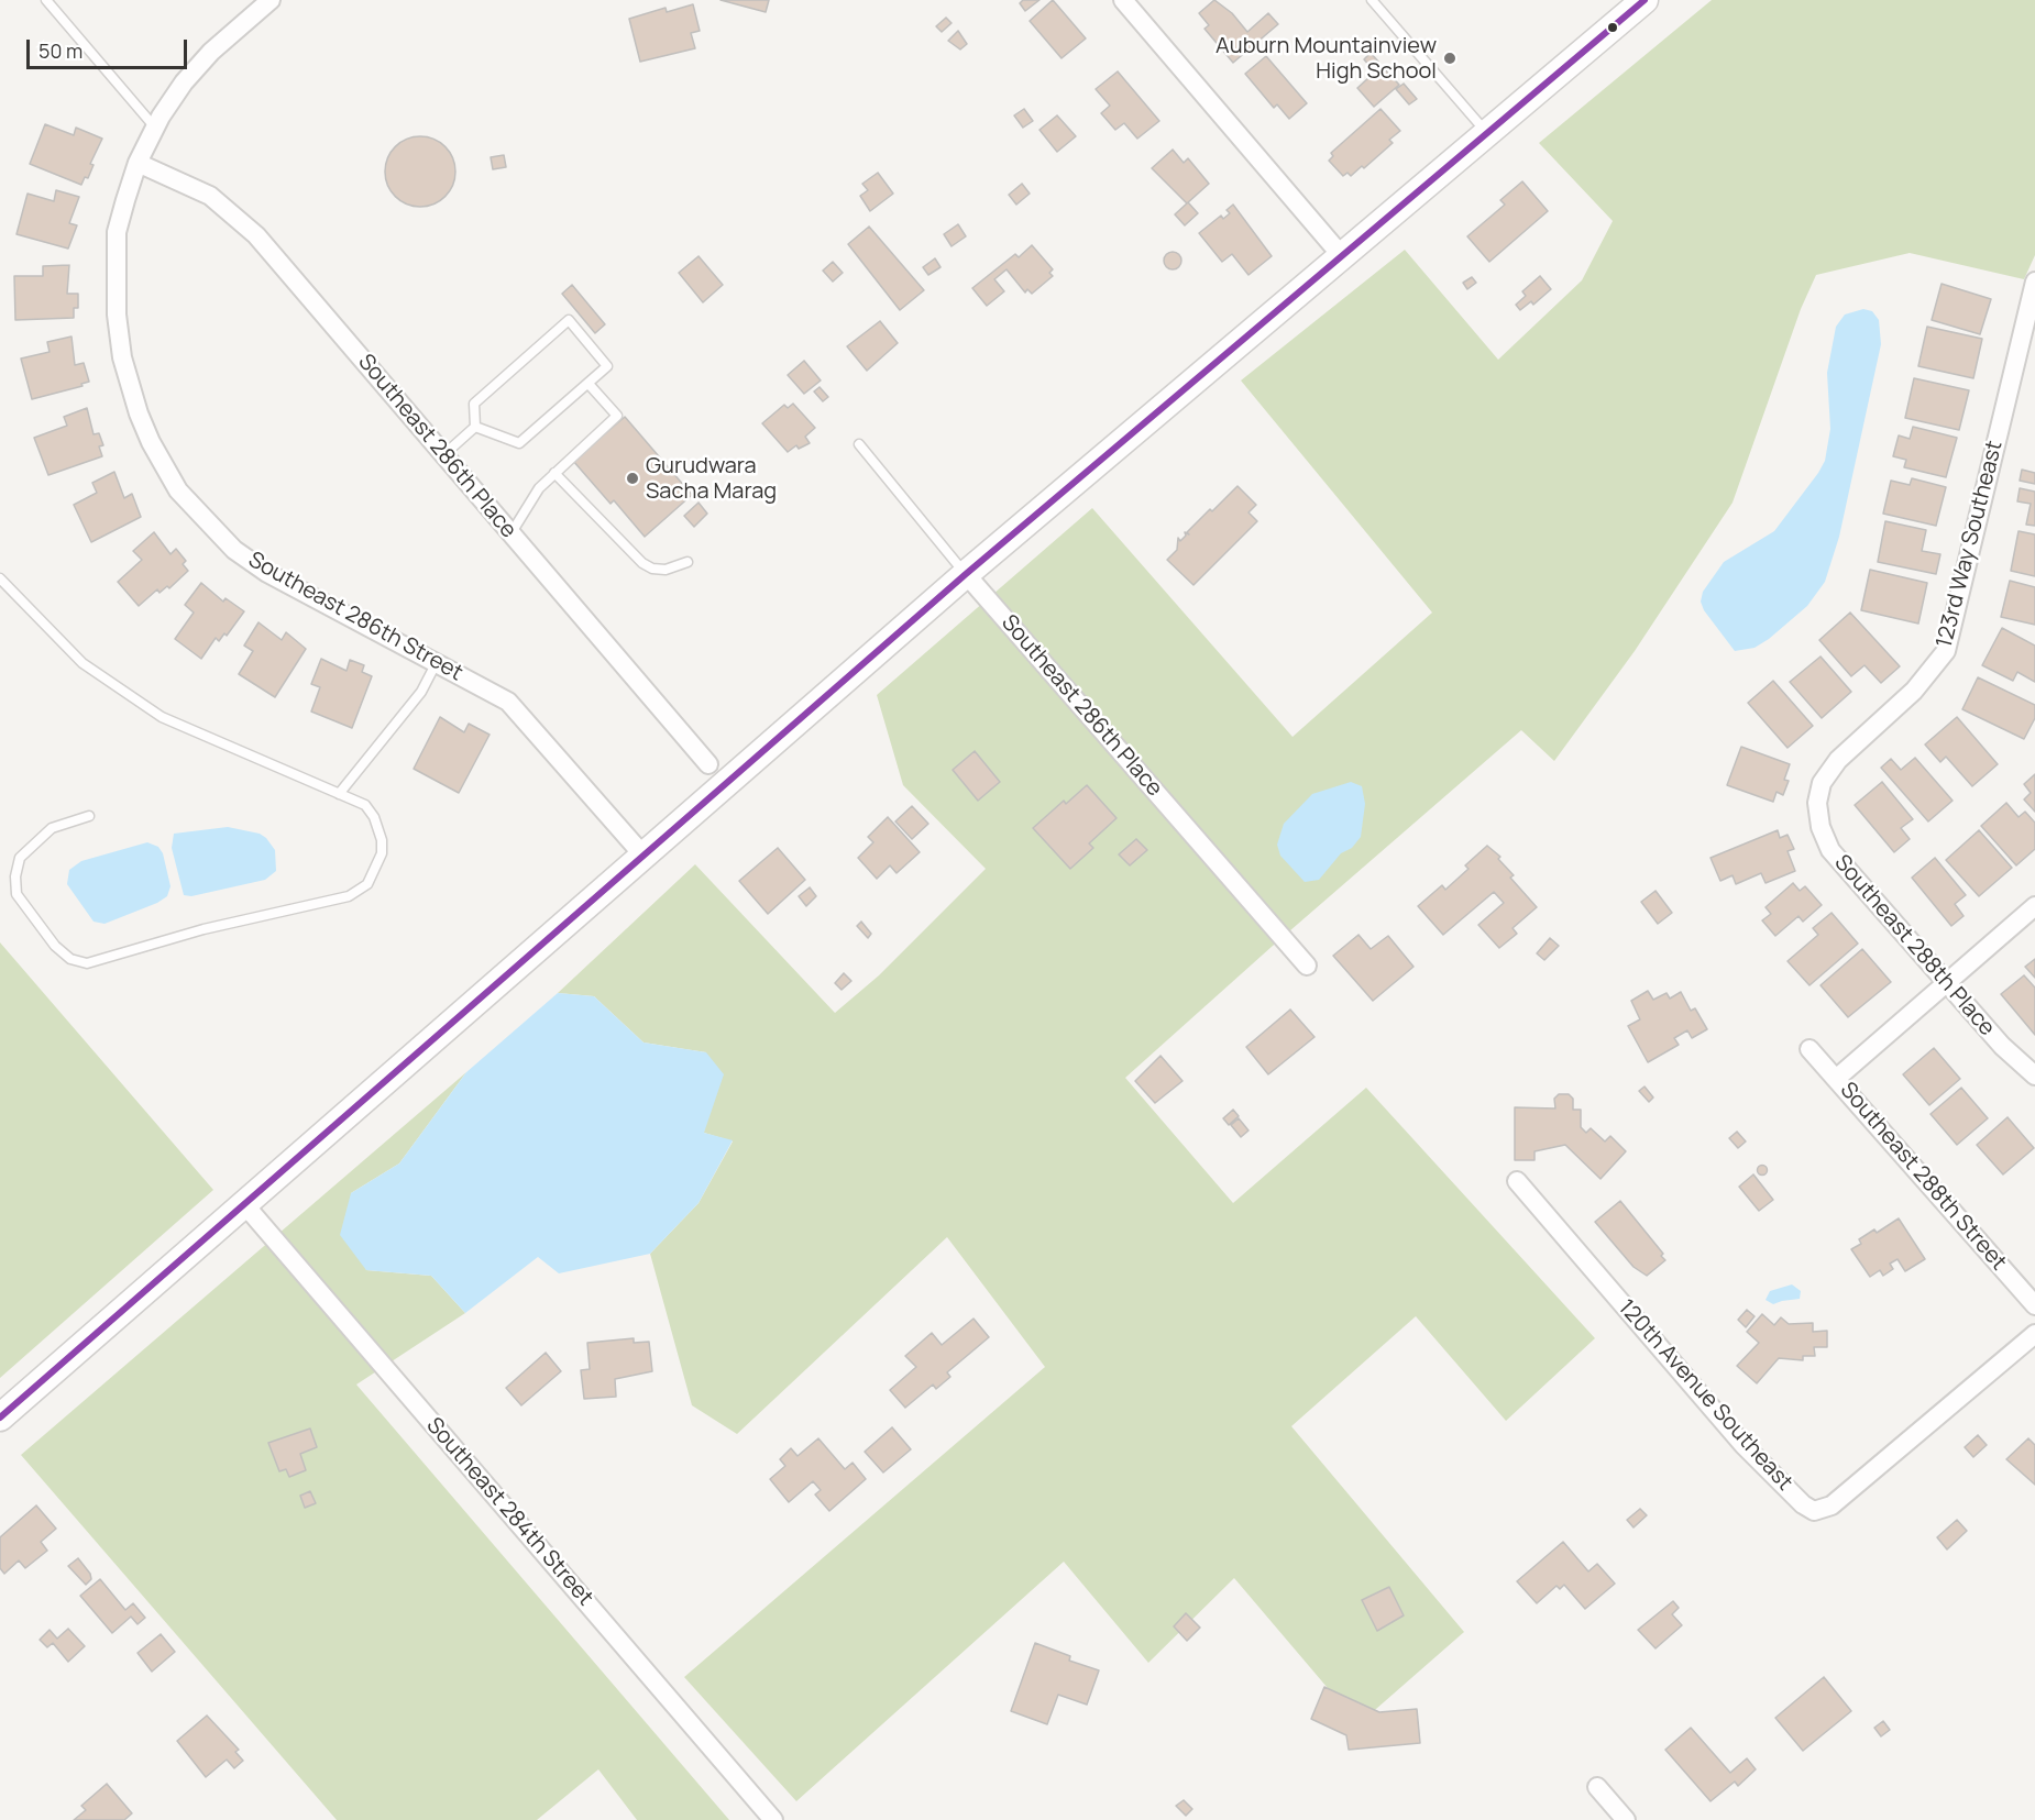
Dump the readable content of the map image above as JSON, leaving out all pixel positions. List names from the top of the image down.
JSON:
{
  "streets": {
    "street": [
      "Southeast 286th Place",
      "123rd Way Southeast",
      "Southeast 286th Street",
      "Southeast 288th Place",
      "Southeast 288th Street",
      "120th Avenue Southeast",
      "Southeast 284th Street"
    ]
  },
  "crossings": [
    ["Southeast 286th Place", "Southeast 286th Street"],
    ["123rd Way Southeast", "Southeast 288th Place"]
  ],
  "places": ["Auburn Mountainview High School", "Gurudwara Sacha Marag"],
  "scale_bar": "50 m"
}
